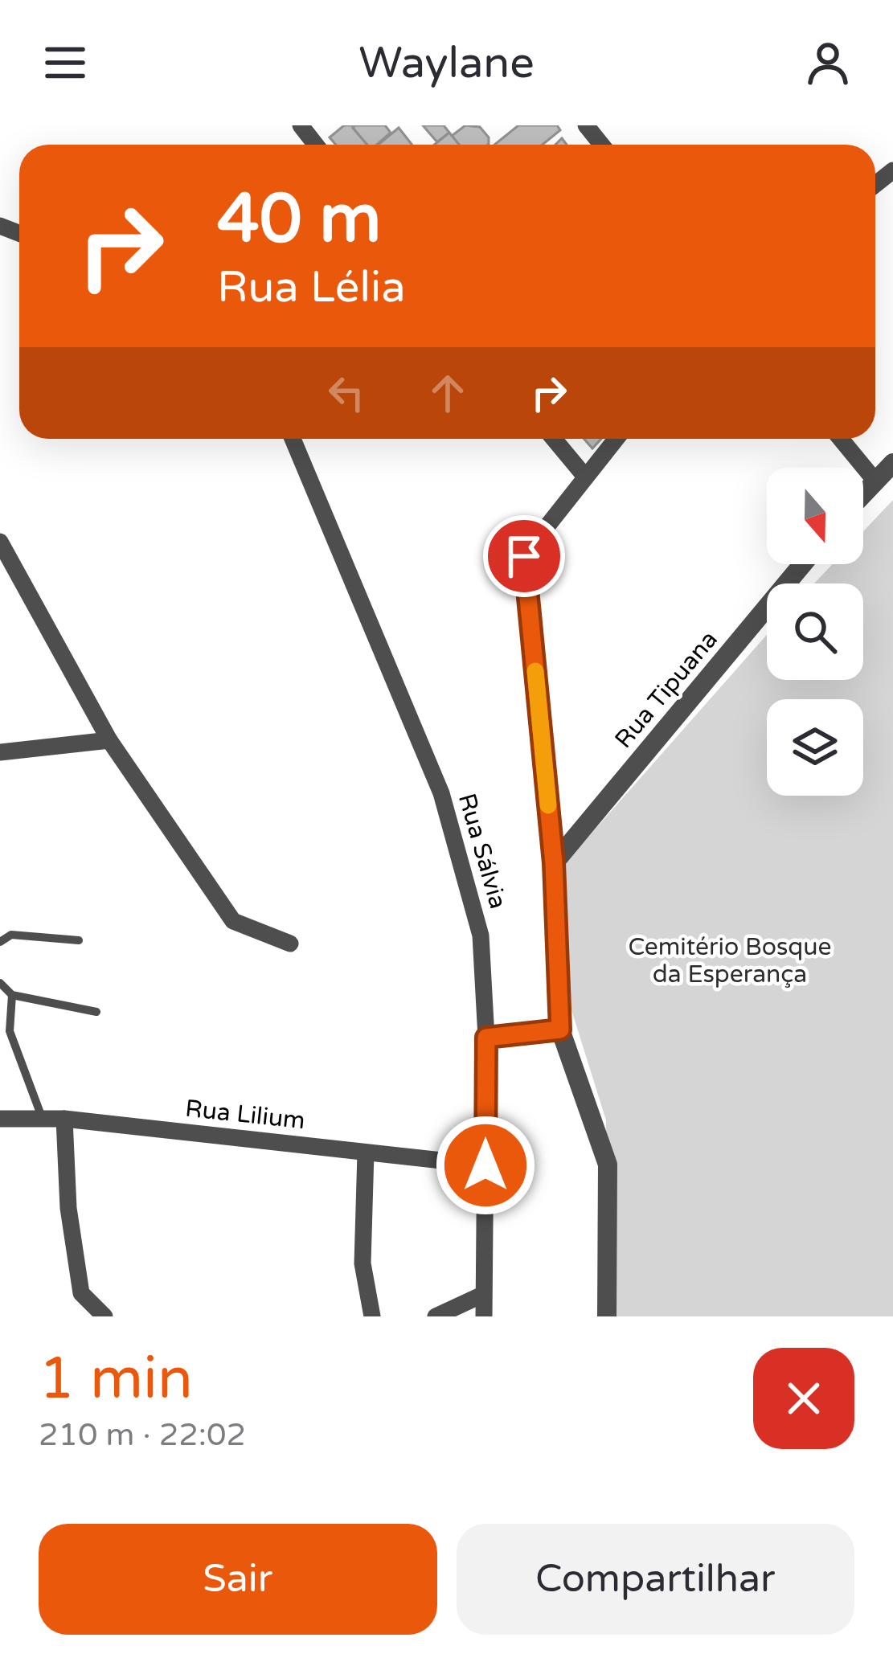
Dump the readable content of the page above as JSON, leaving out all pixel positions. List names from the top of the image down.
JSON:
{
  "streets": {
    "street": ["Rua Tipuana", "Rua Sálvia", "Rua Lilium"]
  },
  "crossings": [
    ["Rua Sálvia", "Rua Lilium"]
  ],
  "parks": ["Cemitério Bosque da Esperança"],
  "north": "bottom",
  "page": {
    "header": "Waylane",
    "turn": ["40 m", "Rua Lélia"],
    "heading": ["1 min", "210 m · 22:02"],
    "buttons": ["Sair", "Compartilhar"]
  }
}
